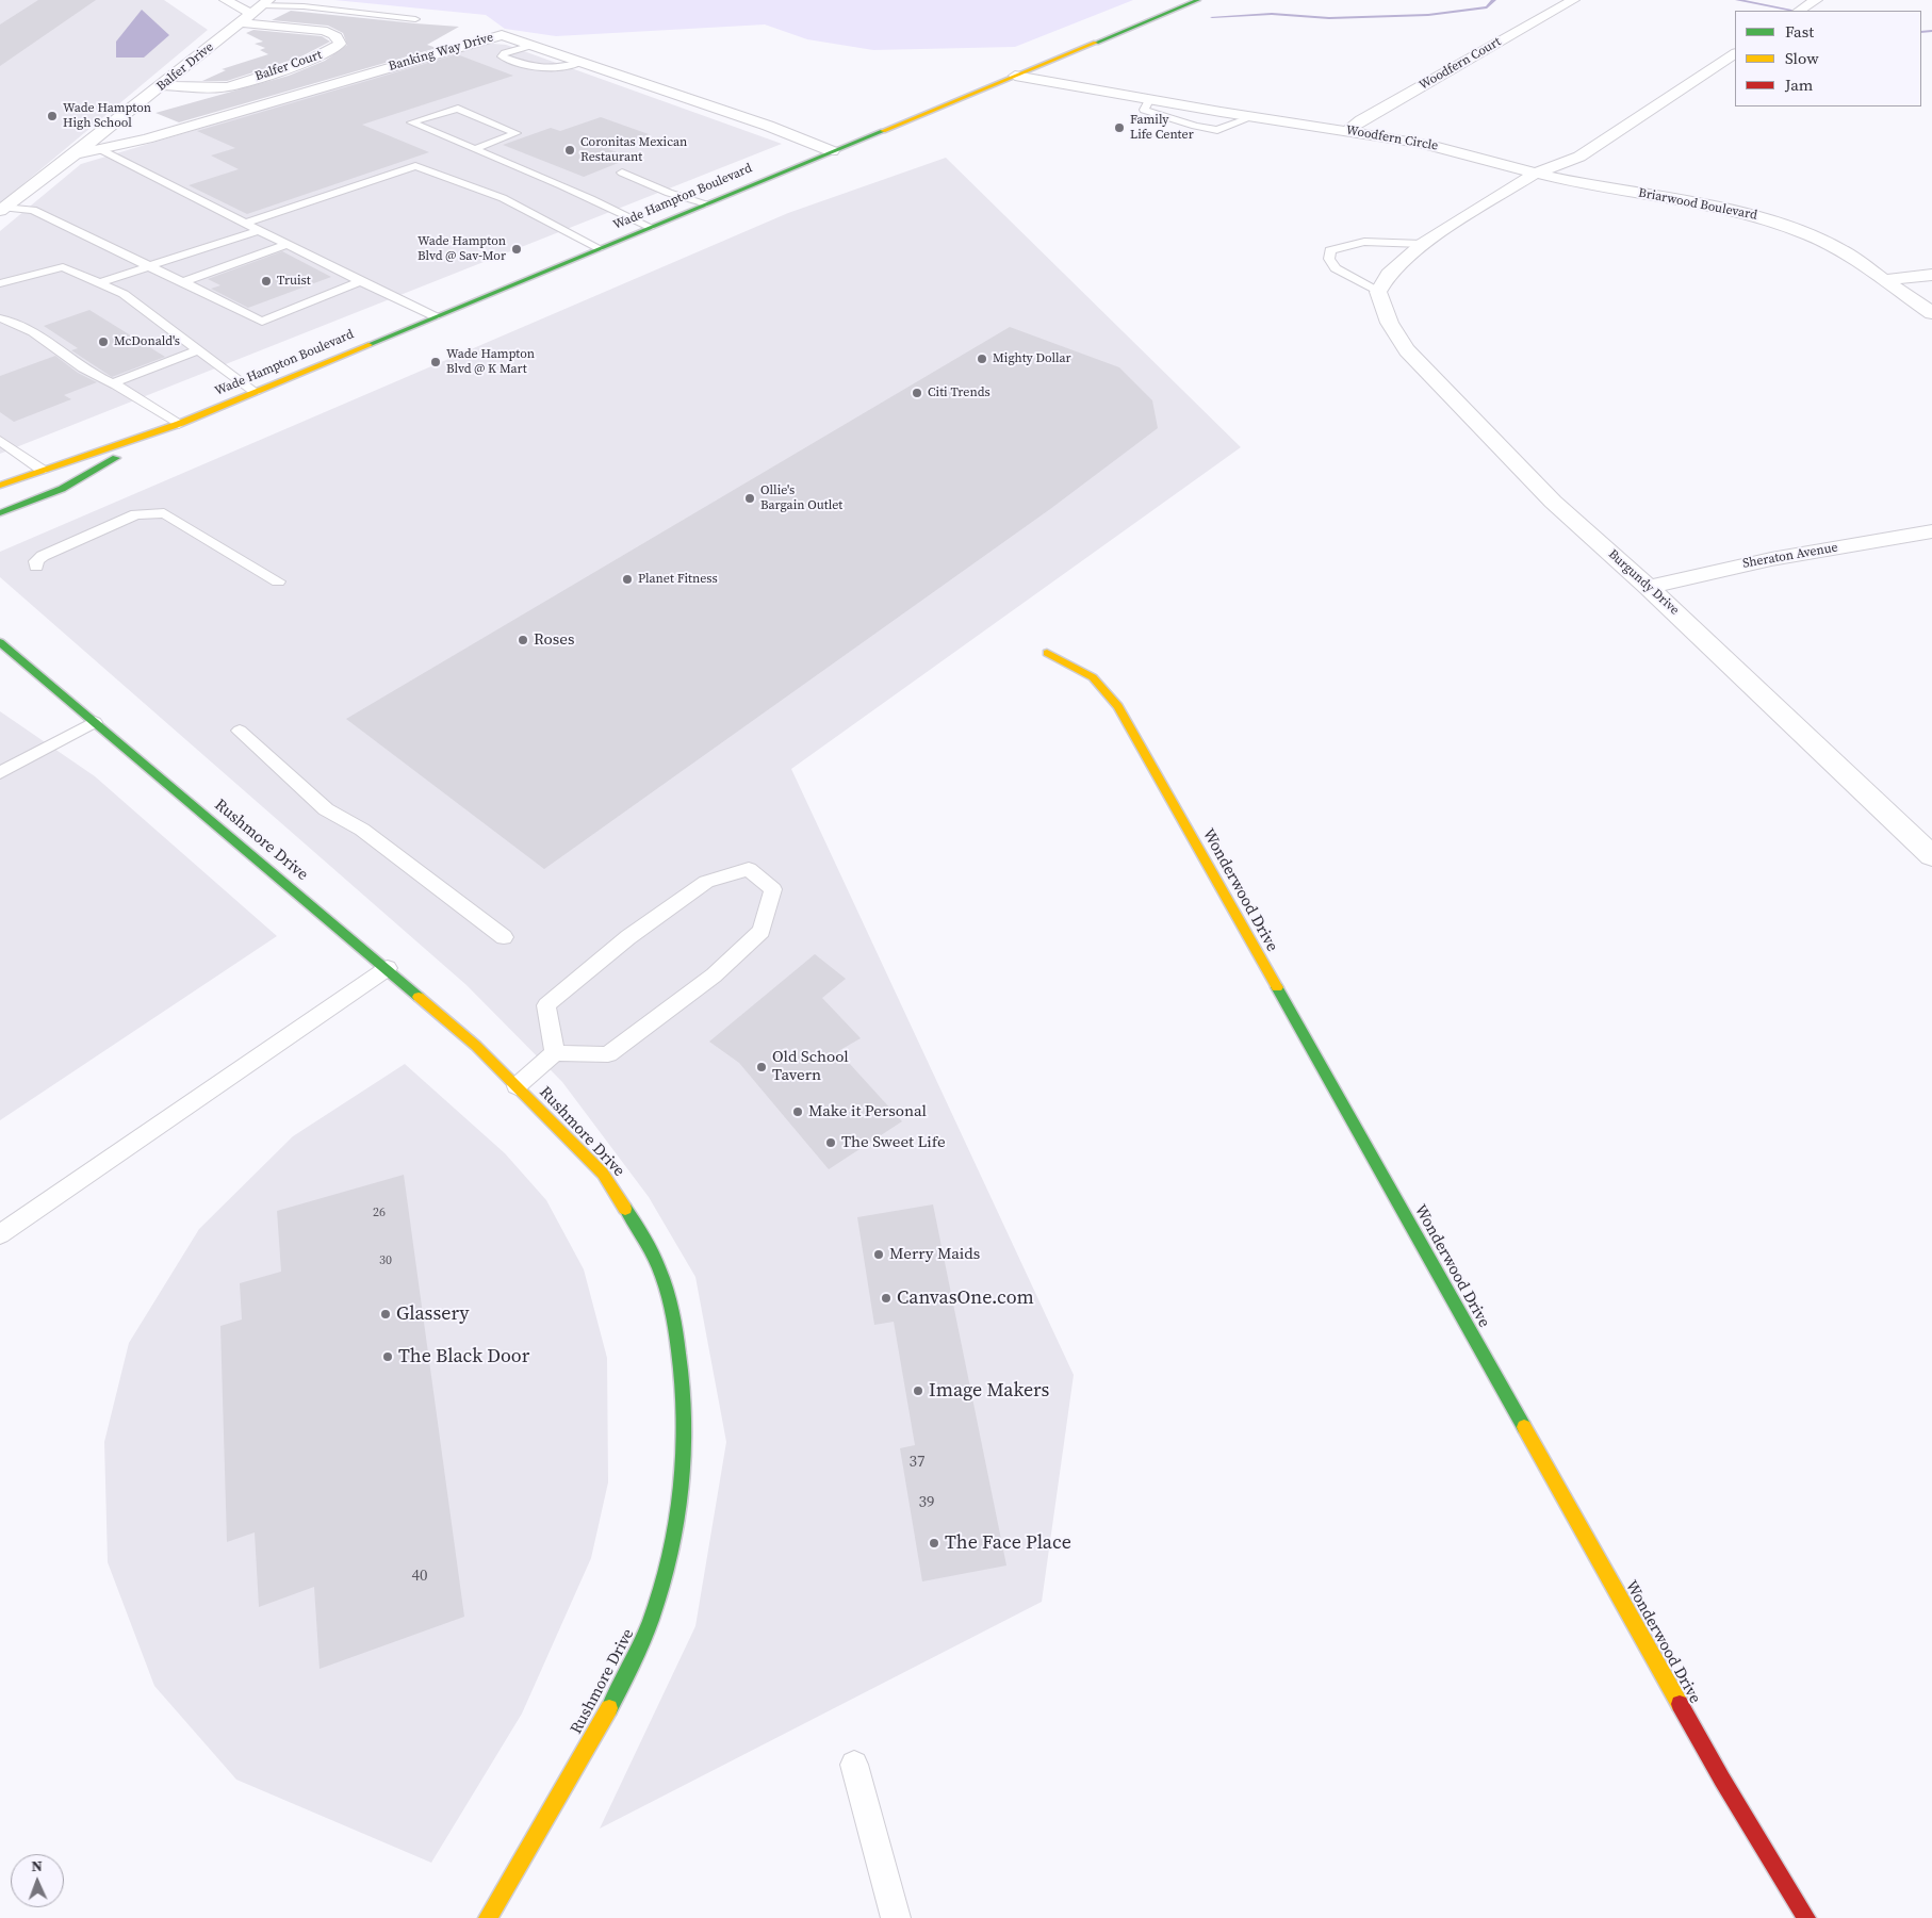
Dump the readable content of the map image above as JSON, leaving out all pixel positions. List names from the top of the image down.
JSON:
{
  "streets": {
    "main road": ["Wade Hampton Boulevard", "Rushmore Drive", "Wonderwood Drive"],
    "street": [
      "Banking Way Drive",
      "Woodfern Court",
      "Balfer Court",
      "Balfer Drive",
      "Woodfern Circle",
      "Briarwood Boulevard",
      "Sheraton Avenue",
      "Burgundy Drive"
    ]
  },
  "crossings": [
    ["Banking Way Drive", "Balfer Drive"],
    ["Banking Way Drive", "Wade Hampton Boulevard"],
    ["Woodfern Court", "Woodfern Circle"],
    ["Balfer Court", "Balfer Drive"],
    ["Woodfern Circle", "Wade Hampton Boulevard"],
    ["Woodfern Circle", "Briarwood Boulevard"],
    ["Sheraton Avenue", "Burgundy Drive"]
  ],
  "places": [
    "Wade Hampton High School",
    "Family Life Center",
    "Coronitas Mexican Restaurant",
    "Wade Hampton Blvd @ Sav-Mor",
    "Truist",
    "McDonald's",
    "Mighty Dollar",
    "Wade Hampton Blvd @ K Mart",
    "Citi Trends",
    "Ollie's Bargain Outlet",
    "Planet Fitness",
    "Roses",
    "Old School Tavern",
    "Make it Personal",
    "The Sweet Life",
    "Merry Maids",
    "CanvasOne.com",
    "Glassery",
    "The Black Door",
    "Image Makers",
    "The Face Place"
  ],
  "house_numbers": [
    "26",
    "30",
    "37",
    "39",
    "40"
  ],
  "legend": ["Fast", "Slow", "Jam"],
  "north": "top"
}
